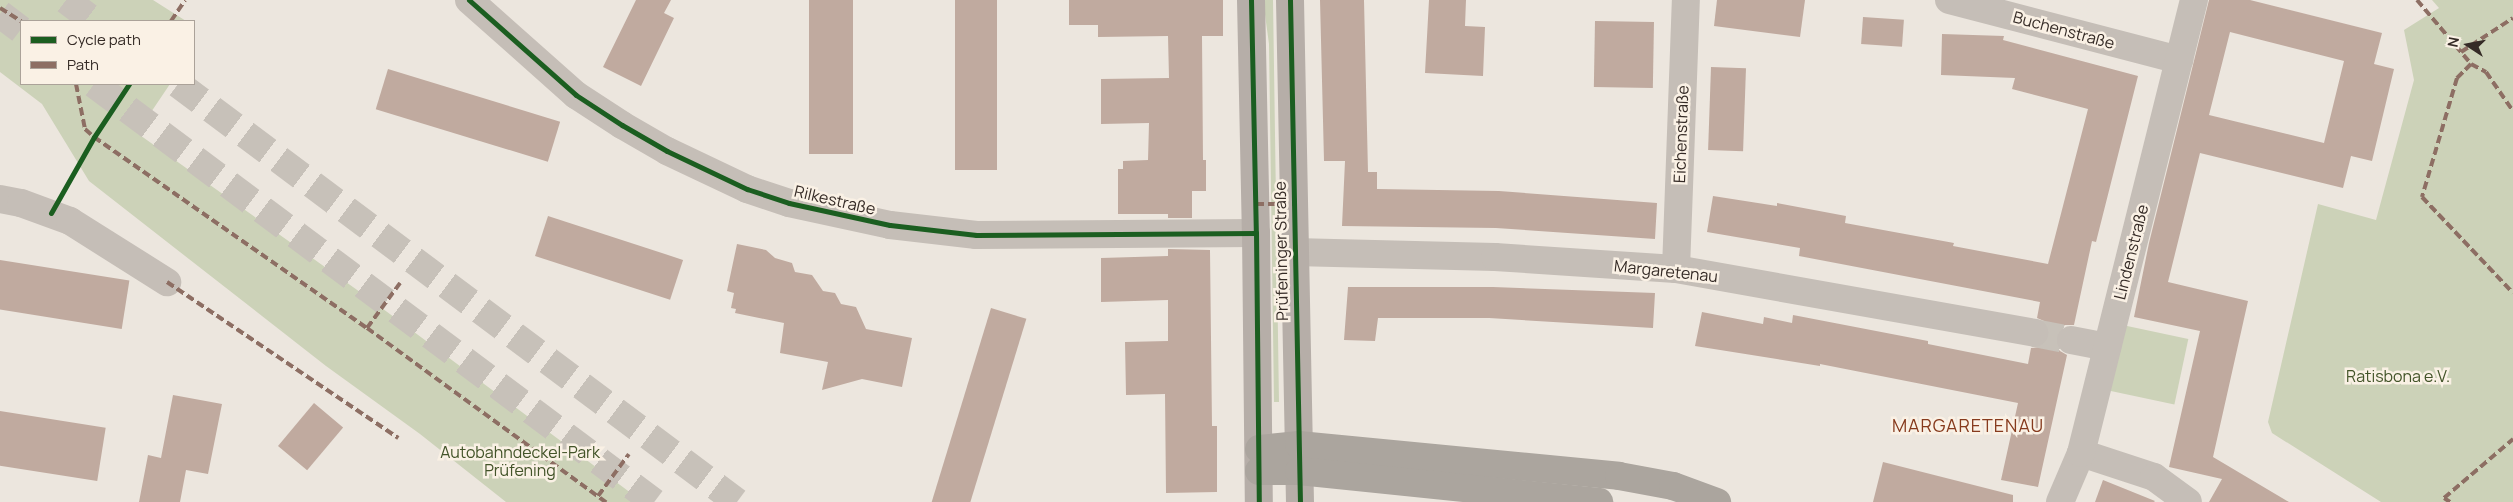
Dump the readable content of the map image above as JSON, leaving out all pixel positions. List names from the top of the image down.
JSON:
{
  "streets": {
    "street": [
      "Buchenstraße",
      "Eichenstraße",
      "Rilkestraße",
      "Prüfeninger Straße",
      "Lindenstraße",
      "Margaretenau"
    ]
  },
  "crossings": [
    ["Buchenstraße", "Lindenstraße"],
    ["Eichenstraße", "Margaretenau"],
    ["Rilkestraße", "Prüfeninger Straße"],
    ["Prüfeninger Straße", "Margaretenau"]
  ],
  "districts": ["MARGARETENAU"],
  "parks": ["Ratisbona e.V.", "Autobahndeckel-Park Prüfening"],
  "legend": ["Cycle path", "Path"],
  "north": "left"
}
